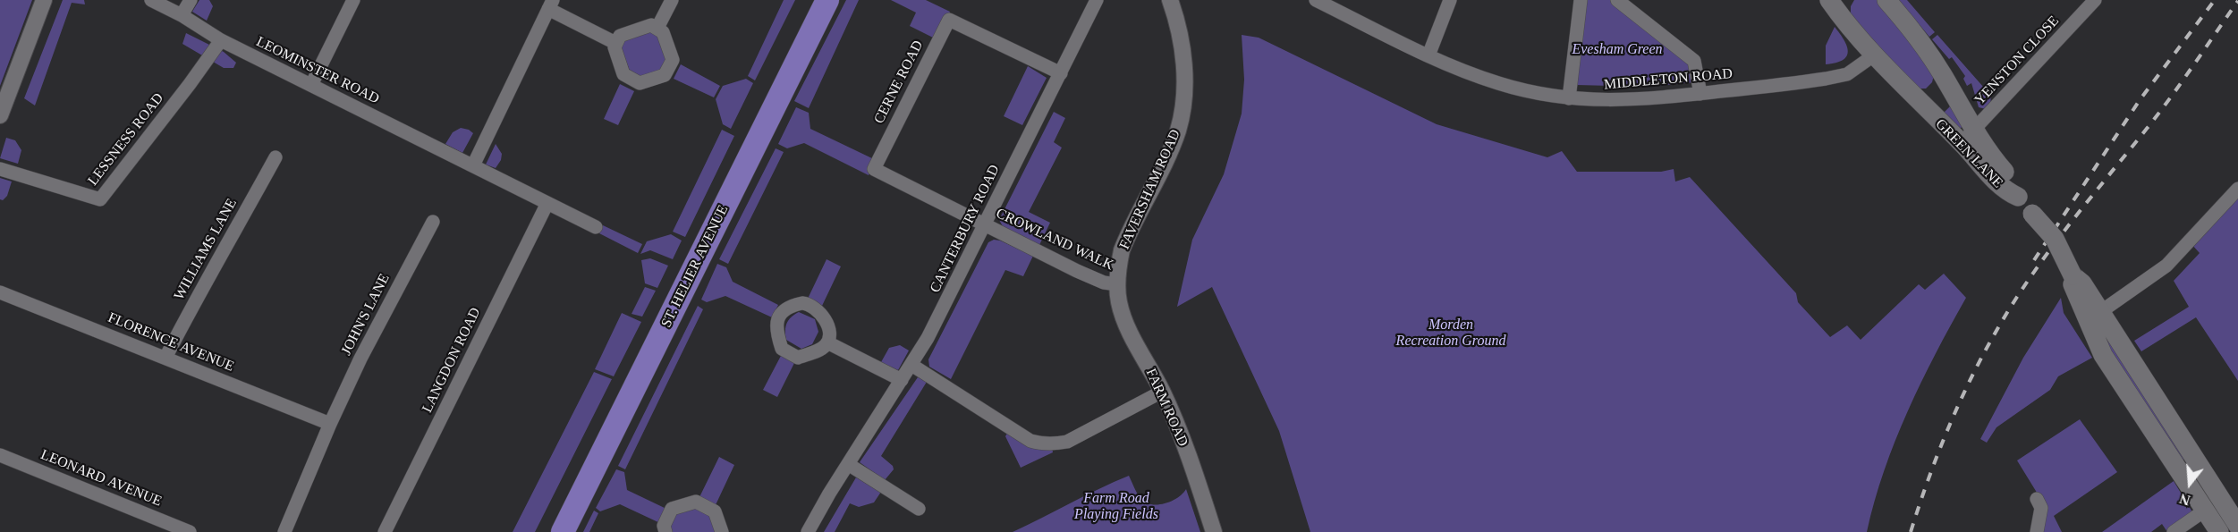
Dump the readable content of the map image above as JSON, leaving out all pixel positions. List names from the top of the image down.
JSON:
{
  "streets": {
    "highway": ["ST. HELIER AVENUE"],
    "main road": ["GREEN LANE"],
    "street": [
      "YENSTON CLOSE",
      "LEOMINSTER ROAD",
      "MIDDLETON ROAD",
      "CERNE ROAD",
      "LESSNESS ROAD",
      "FAVERSHAM ROAD",
      "CANTERBURY ROAD",
      "CROWLAND WALK",
      "WILLIAMS LANE",
      "JOHN'S LANE",
      "FLORENCE AVENUE",
      "LANGDON ROAD",
      "FARM ROAD",
      "LEONARD AVENUE"
    ]
  },
  "crossings": [
    ["YENSTON CLOSE", "GREEN LANE"],
    ["LEOMINSTER ROAD", "LESSNESS ROAD"],
    ["LEOMINSTER ROAD", "LANGDON ROAD"],
    ["MIDDLETON ROAD", "GREEN LANE"],
    ["CERNE ROAD", "CANTERBURY ROAD"],
    ["CERNE ROAD", "CROWLAND WALK"],
    ["FAVERSHAM ROAD", "CROWLAND WALK"],
    ["FAVERSHAM ROAD", "FARM ROAD"],
    ["CANTERBURY ROAD", "CROWLAND WALK"],
    ["CROWLAND WALK", "FARM ROAD"],
    ["WILLIAMS LANE", "FLORENCE AVENUE"],
    ["JOHN'S LANE", "FLORENCE AVENUE"]
  ],
  "parks": ["Evesham Green", "Morden Recreation Ground", "Farm Road Playing Fields"],
  "north": "bottom"
}
